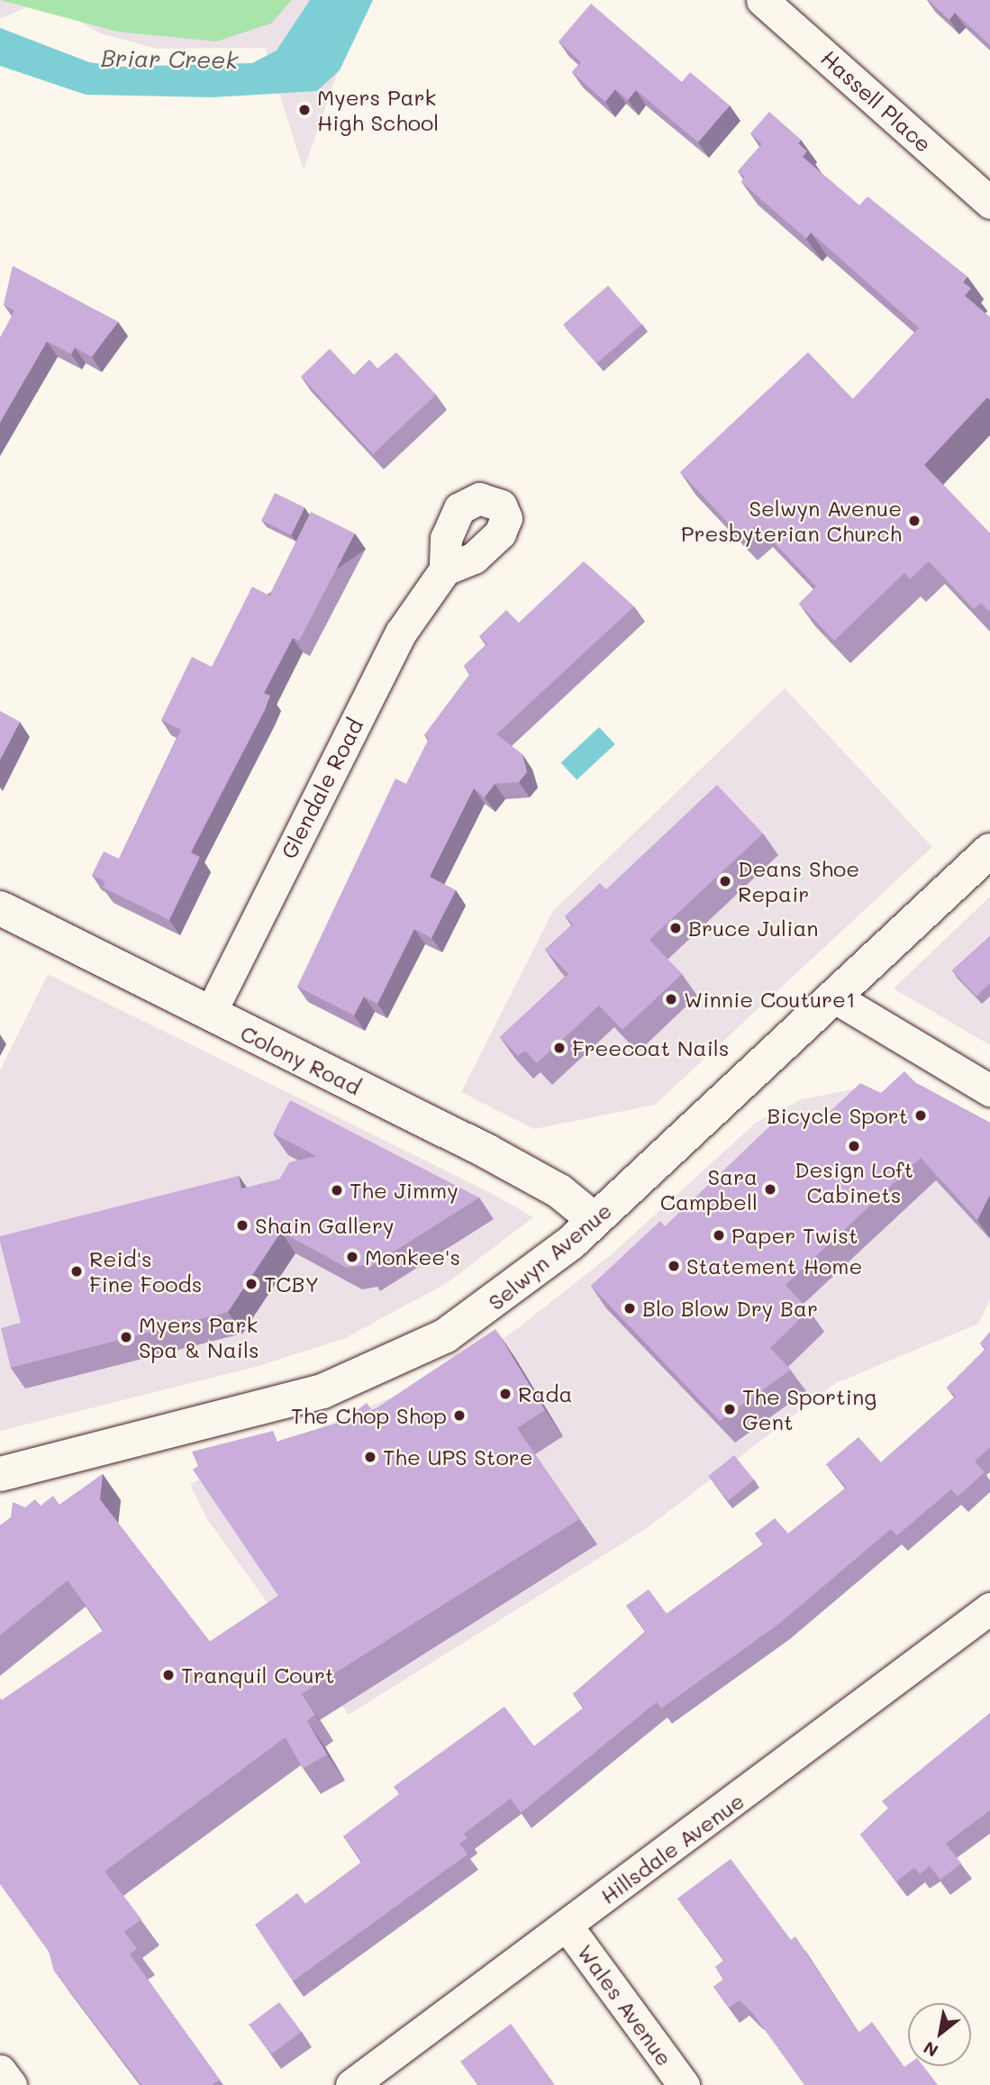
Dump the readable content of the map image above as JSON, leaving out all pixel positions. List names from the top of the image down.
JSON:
{
  "streets": {
    "street": [
      "Hassell Place",
      "Glendale Road",
      "Colony Road",
      "Selwyn Avenue",
      "Hillsdale Avenue",
      "Wales Avenue"
    ]
  },
  "crossings": [
    ["Glendale Road", "Colony Road"],
    ["Colony Road", "Selwyn Avenue"],
    ["Hillsdale Avenue", "Wales Avenue"]
  ],
  "water": ["Briar Creek"],
  "places": [
    "Myers Park High School",
    "Selwyn Avenue Presbyterian Church",
    "Deans Shoe Repair",
    "Bruce Julian",
    "Winnie Couture1",
    "Freecoat Nails",
    "Bicycle Sport",
    "Design Loft Cabinets",
    "Sara Campbell",
    "The Jimmy",
    "Shain Gallery",
    "Paper Twist",
    "Monkee's",
    "Statement Home",
    "Reid's Fine Foods",
    "TCBY",
    "Blo Blow Dry Bar",
    "Myers Park Spa & Nails",
    "Rada",
    "The Sporting Gent",
    "The Chop Shop",
    "The UPS Store",
    "Tranquil Court"
  ],
  "north": "bottom left"
}
